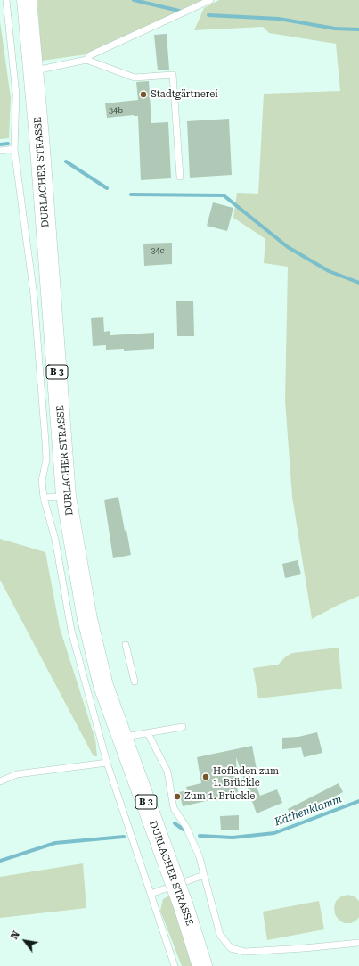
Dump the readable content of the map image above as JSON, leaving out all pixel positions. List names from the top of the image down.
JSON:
{
  "streets": {
    "main road": ["DURLACHER STRASSE", "B 3"]
  },
  "water": ["Käthenklamm"],
  "places": ["Stadtgärtnerei", "Hofladen zum 1. Brückle", "Zum 1. Brückle"],
  "house_numbers": ["34b", "34c"],
  "north": "top left"
}
